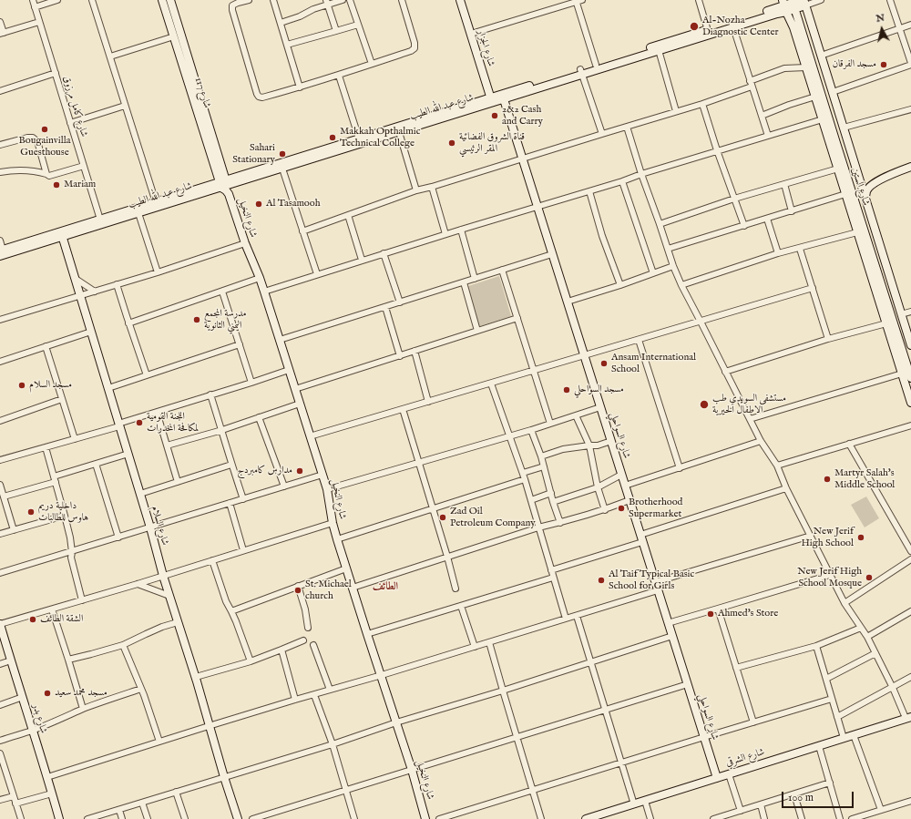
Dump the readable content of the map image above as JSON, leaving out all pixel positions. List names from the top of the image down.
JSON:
{
  "streets": {
    "street": [
      "شارع الجزار",
      "شارع 117",
      "شارع كامل مرزوق",
      "شارع عبد الله الطيب",
      "شارع الستين",
      "شارع النخيل",
      "شارع السواحلي",
      "شارع السلام",
      "شارع بدر",
      "شارع الشرقي"
    ]
  },
  "crossings": [
    ["شارع الجزار", "شارع عبد الله الطيب"],
    ["شارع 117", "شارع عبد الله الطيب"],
    ["شارع 117", "شارع النخيل"],
    ["شارع كامل مرزوق", "شارع عبد الله الطيب"],
    ["شارع عبد الله الطيب", "شارع الستين"],
    ["شارع عبد الله الطيب", "شارع النخيل"],
    ["شارع عبد الله الطيب", "شارع السواحلي"],
    ["شارع عبد الله الطيب", "شارع السلام"],
    ["شارع السواحلي", "شارع الشرقي"]
  ],
  "districts": ["الطائف"],
  "places": [
    "Al-Nozha Diagnostic Center",
    "مسجد الفرقان",
    "2&2 Cash and Carry",
    "Bougainvilla Guesthouse",
    "Makkah Opthalmic Technical College",
    "قناة الشروق الفضائية المقر الرئيسي",
    "Sahari Stationary",
    "Mariam",
    "Al Tasamooh",
    "مدرسة المجمع اليمني الثانوية",
    "Ansam International School",
    "مسجد السلام",
    "مسجد السواحلي",
    "مستشفى السويدي طب الاطفال الخيرية",
    "اللجنة القومية لمكافحة المخدرات",
    "مدارس كامبردج",
    "Martyr Salah's Middle School",
    "Brotherhood Supermarket",
    "داخلية دريم هاوس للطالبات",
    "Zad Oil Petroleum Company",
    "New Jerif High School",
    "New Jerif High School Mosque",
    "Al Taif Typical Basic School for Girls",
    "St. Michael church",
    "Ahmed's Store",
    "الشقة الطائف",
    "مسجد محمد سعيد"
  ],
  "scale_bar": "100 m",
  "north": "top"
}
